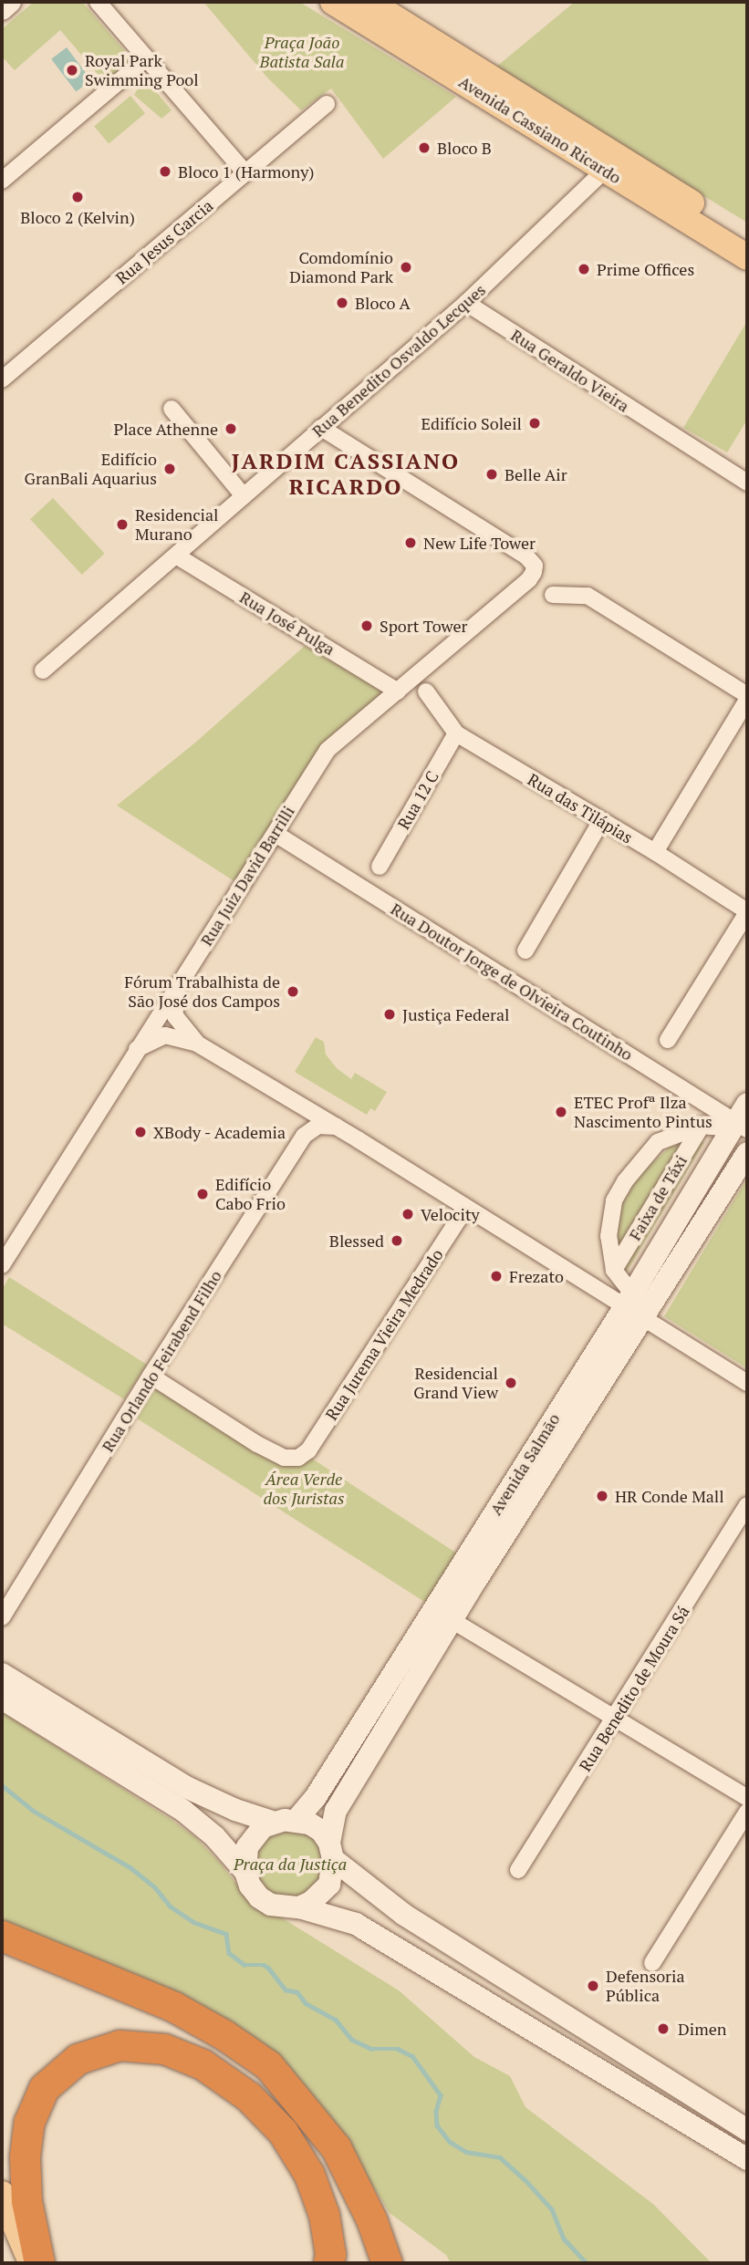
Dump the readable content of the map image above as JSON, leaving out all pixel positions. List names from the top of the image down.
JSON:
{
  "streets": {
    "main road": ["Avenida Cassiano Ricardo"],
    "street": [
      "Rua Jesus Garcia",
      "Rua Benedito Osvaldo Lecques",
      "Rua Geraldo Vieira",
      "Rua José Pulga",
      "Rua 12 C",
      "Rua das Tilápias",
      "Rua Juiz David Barrilli",
      "Rua Doutor Jorge de Olvieira Coutinho",
      "Faixa de Táxi",
      "Rua Jurema Vieira Medrado",
      "Rua Orlando Feirabend Filho",
      "Avenida Salmão",
      "Rua Benedito de Moura Sá"
    ]
  },
  "crossings": [
    ["Avenida Cassiano Ricardo", "Rua Benedito Osvaldo Lecques"],
    ["Rua Benedito Osvaldo Lecques", "Rua Geraldo Vieira"],
    ["Rua Benedito Osvaldo Lecques", "Rua José Pulga"],
    ["Rua Benedito Osvaldo Lecques", "Rua Juiz David Barrilli"],
    ["Rua José Pulga", "Rua Juiz David Barrilli"],
    ["Rua 12 C", "Rua das Tilápias"],
    ["Rua Juiz David Barrilli", "Rua Doutor Jorge de Olvieira Coutinho"],
    ["Rua Doutor Jorge de Olvieira Coutinho", "Avenida Salmão"],
    ["Rua Jurema Vieira Medrado", "Rua Orlando Feirabend Filho"]
  ],
  "districts": ["JARDIM CASSIANO RICARDO"],
  "parks": ["Praça João Batista Sala", "Área Verde dos Juristas", "Praça da Justiça"],
  "places": [
    "Royal Park Swimming Pool",
    "Bloco B",
    "Bloco 1 (Harmony)",
    "Bloco 2 (Kelvin)",
    "Comdomínio Diamond Park",
    "Prime Offices",
    "Bloco A",
    "Edifício Soleil",
    "Place Athenne",
    "Edifício GranBali Aquarius",
    "Belle Air",
    "Residencial Murano",
    "New Life Tower",
    "Sport Tower",
    "Fórum Trabalhista de São José dos Campos",
    "Justiça Federal",
    "ETEC Profª Ilza Nascimento Pintus",
    "XBody - Academia",
    "Edifício Cabo Frio",
    "Velocity",
    "Blessed",
    "Frezato",
    "Residencial Grand View",
    "HR Conde Mall",
    "Defensoria Pública",
    "Dimen"
  ]
}
